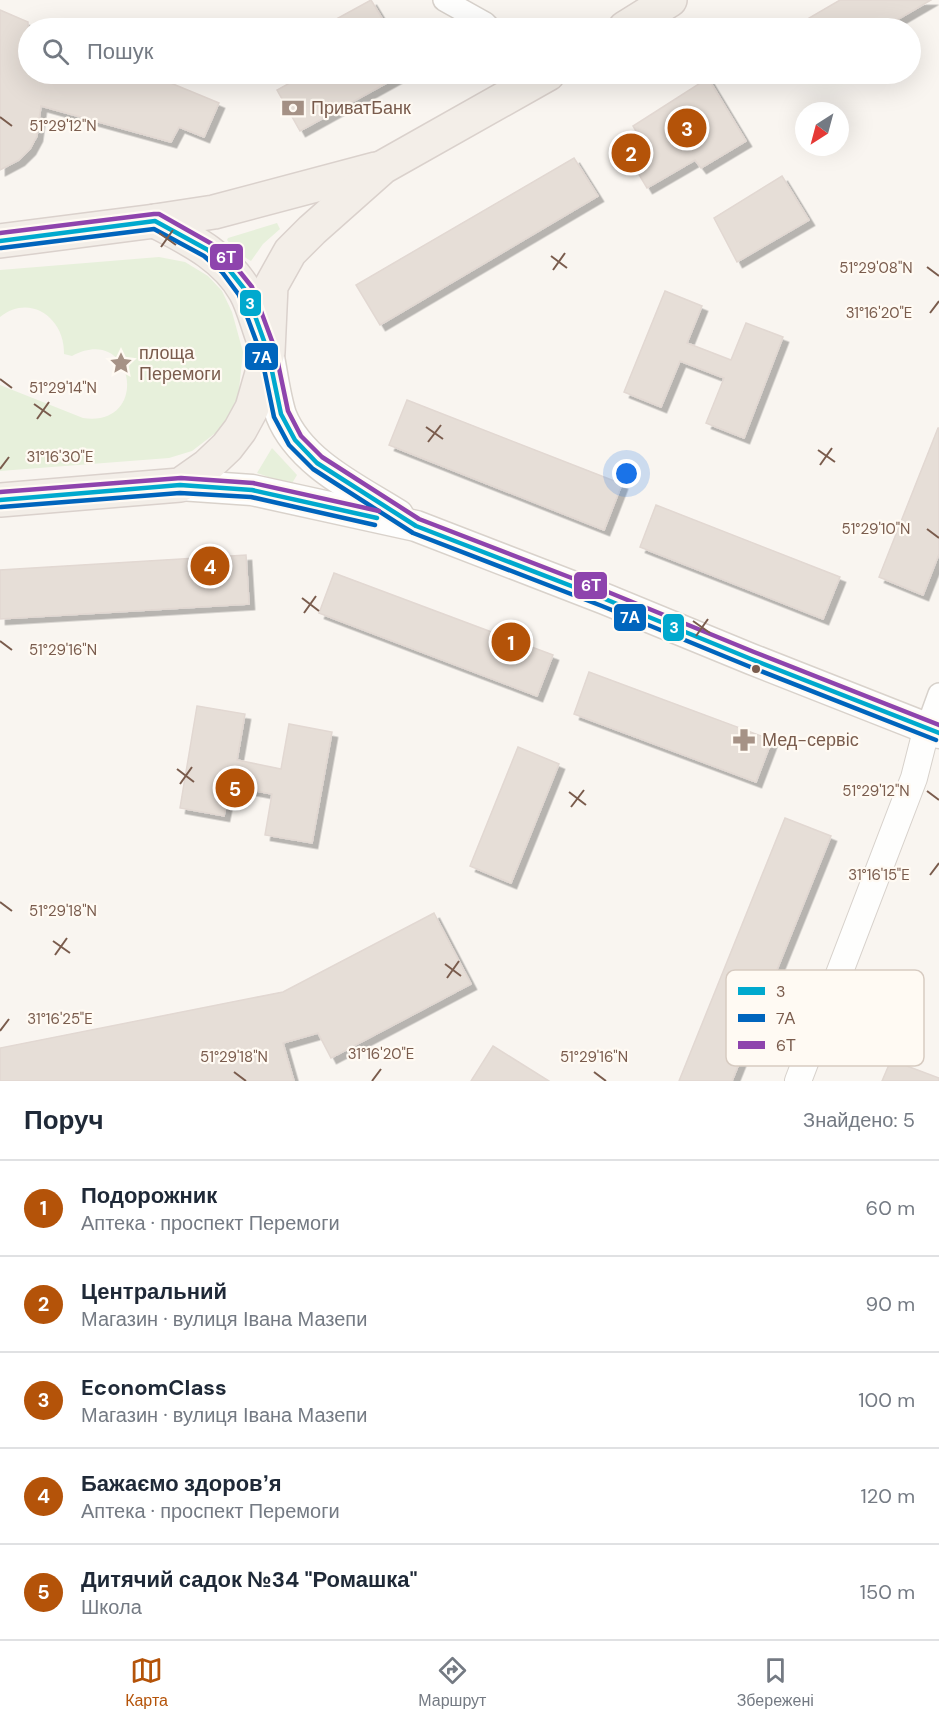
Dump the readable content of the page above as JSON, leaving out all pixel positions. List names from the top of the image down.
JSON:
{
  "places": {
    "bank": ["ПриватБанк"],
    "place": ["площа Перемоги"],
    "pharmacy": ["Мед-сервіс"]
  },
  "lines": ["transit line 6Т", "transit line 3", "transit line 7А"],
  "legend": ["3", "7А", "6Т"],
  "north": "bottom left",
  "page": {
    "search": "Пошук",
    "pins": [
      "3",
      "2",
      "4",
      "1",
      "5"
    ],
    "heading": ["Поруч", "Знайдено: 5"],
    "list": [
      {
        "mark": "1",
        "name": "Подорожник",
        "note": "Аптека · проспект Перемоги",
        "value": "60 m"
      },
      {
        "mark": "2",
        "name": "Центральний",
        "note": "Магазин · вулиця Івана Мазепи",
        "value": "90 m"
      },
      {
        "mark": "3",
        "name": "EconomClass",
        "note": "Магазин · вулиця Івана Мазепи",
        "value": "100 m"
      },
      {
        "mark": "4",
        "name": "Бажаємо здоровʼя",
        "note": "Аптека · проспект Перемоги",
        "value": "120 m"
      },
      {
        "mark": "5",
        "name": "Дитячий садок №34 \"Ромашка\"",
        "note": "Школа",
        "value": "150 m"
      }
    ],
    "nav": ["Карта", "Маршрут", "Збережені"]
  },
  "coordinates": [
    "51°29'12\"N",
    "51°29'08\"N",
    "31°16'20\"E",
    "51°29'14\"N",
    "31°16'30\"E",
    "51°29'10\"N",
    "51°29'16\"N",
    "31°16'15\"E",
    "51°29'18\"N",
    "31°16'25\"E"
  ]
}
